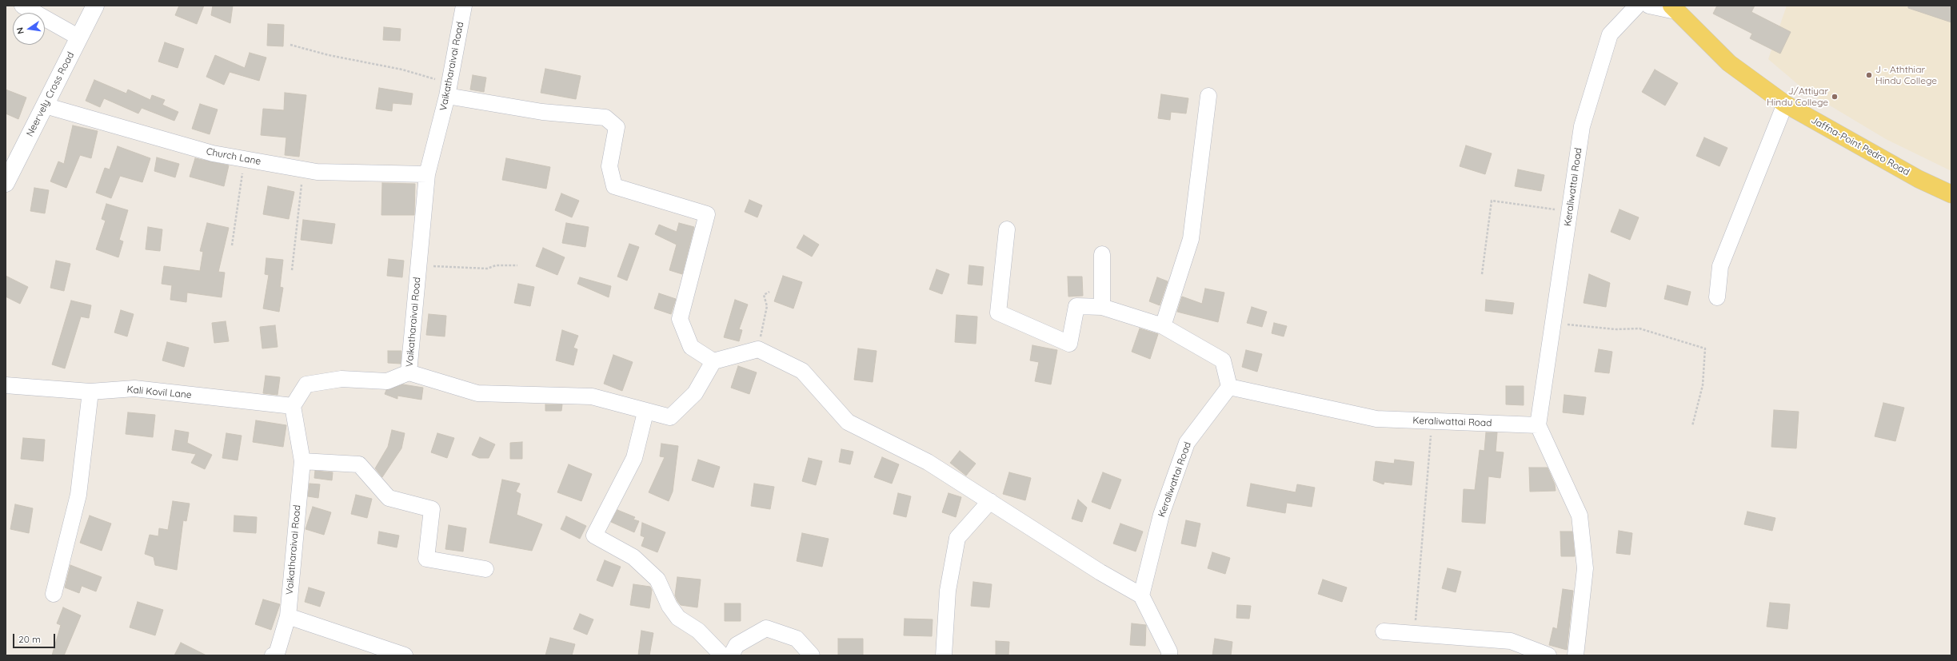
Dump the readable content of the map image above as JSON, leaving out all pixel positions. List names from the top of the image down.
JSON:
{
  "streets": {
    "main road": ["Jaffna-Point Pedro Road"],
    "street": [
      "Vaikatharaivai Road",
      "Neervely Cross Road",
      "Church Lane",
      "Keraliwattai Road",
      "Kali Kovil Lane"
    ]
  },
  "crossings": [
    ["Vaikatharaivai Road", "Church Lane"],
    ["Vaikatharaivai Road", "Kali Kovil Lane"],
    ["Neervely Cross Road", "Church Lane"]
  ],
  "places": ["J - Aththiar Hindu College", "J/Attiyar Hindu College"],
  "scale_bar": "20 m",
  "north": "left"
}
